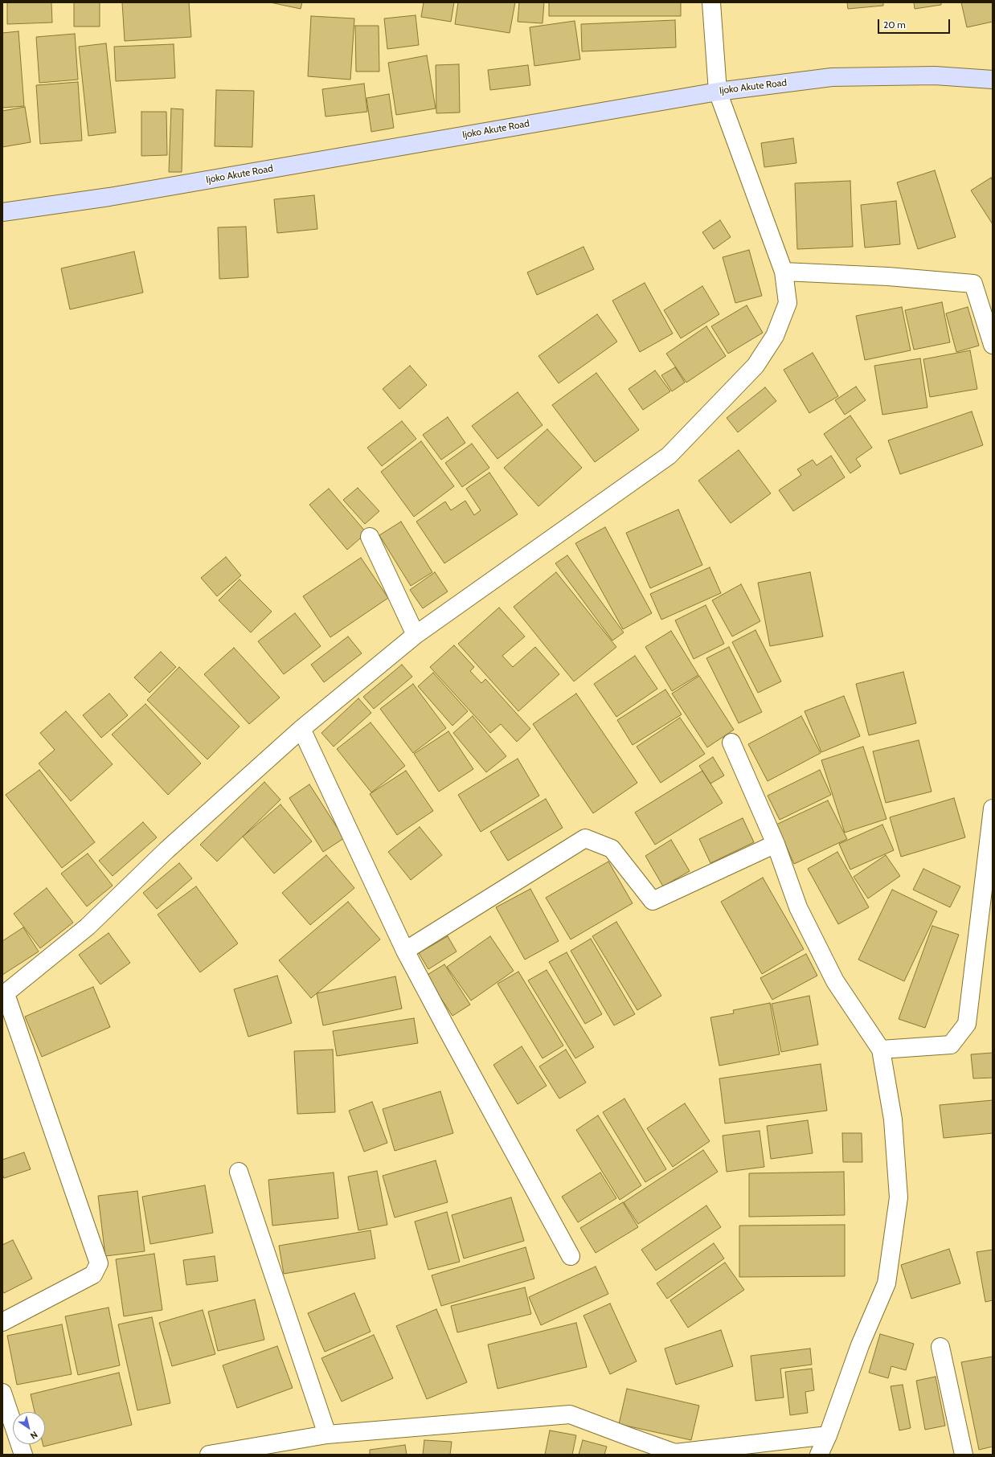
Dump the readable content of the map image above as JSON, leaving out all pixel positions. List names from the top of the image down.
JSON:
{
  "streets": {
    "main road": ["Ijoko Akute Road"]
  },
  "scale_bar": "20 m",
  "north": "bottom right"
}
